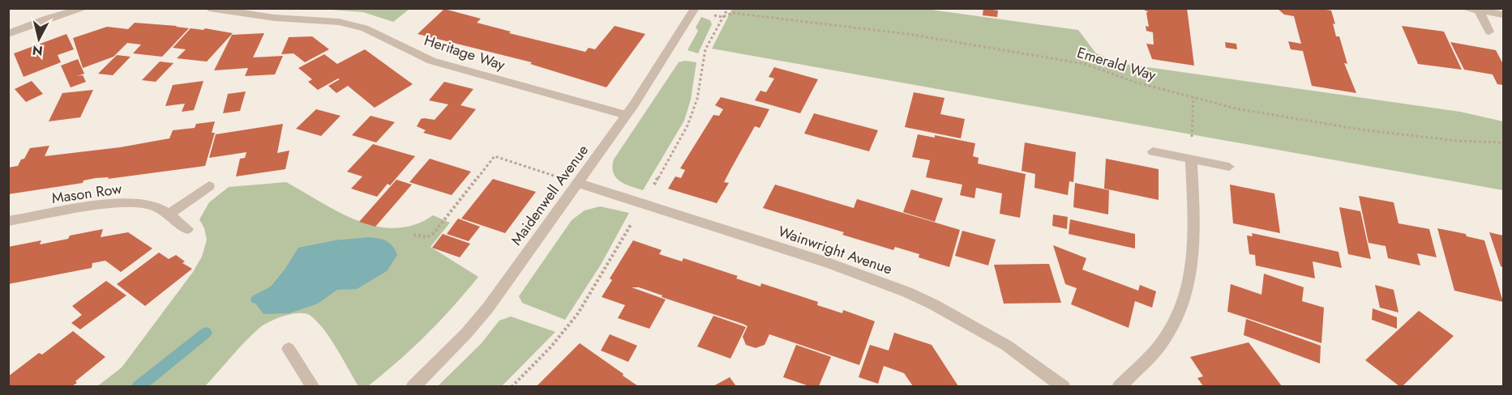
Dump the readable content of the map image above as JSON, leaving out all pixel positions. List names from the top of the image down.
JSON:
{
  "streets": {
    "street": [
      "Heritage Way",
      "Mason Row",
      "Maidenwell Avenue",
      "Wainwright Avenue"
    ],
    "path": ["Emerald Way"]
  },
  "crossings": [
    ["Heritage Way", "Maidenwell Avenue"],
    ["Emerald Way", "Maidenwell Avenue"],
    ["Maidenwell Avenue", "Wainwright Avenue"]
  ],
  "north": "bottom"
}
